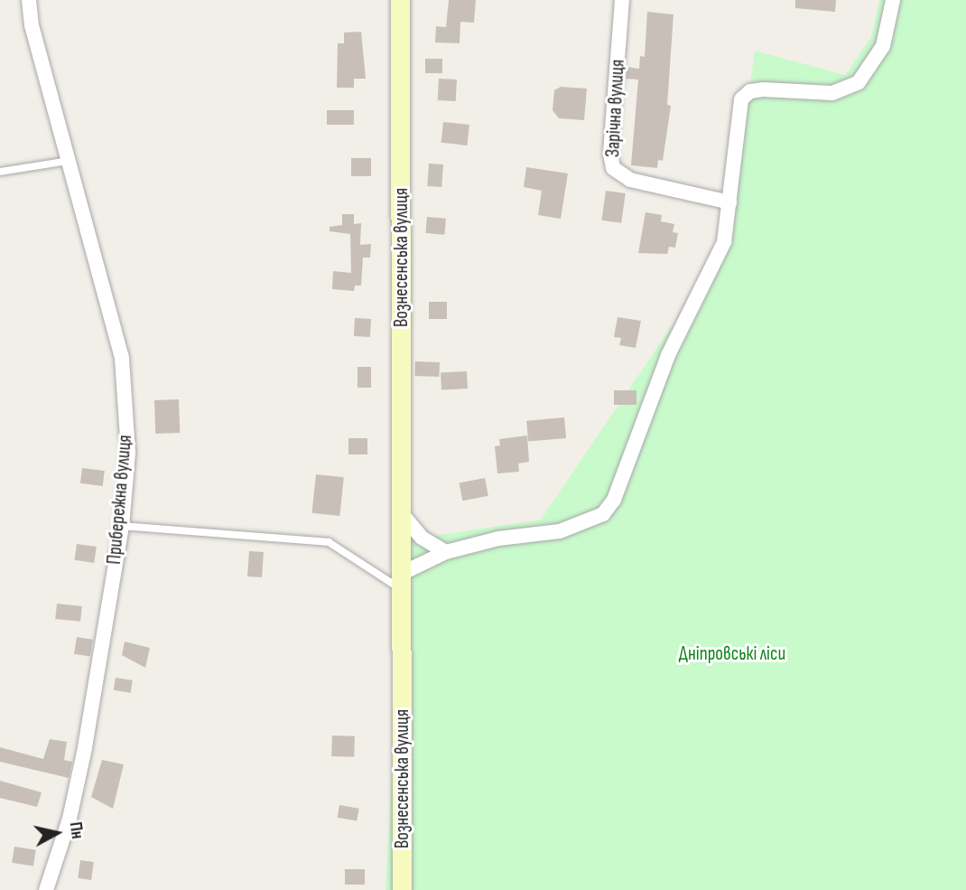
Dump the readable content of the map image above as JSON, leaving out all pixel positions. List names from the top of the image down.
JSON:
{
  "streets": {
    "main road": ["Вознесенська вулиця"],
    "street": ["Зарічна вулиця", "Прибережна вулиця"]
  },
  "parks": ["Дніпровські ліси"],
  "north": "right"
}
